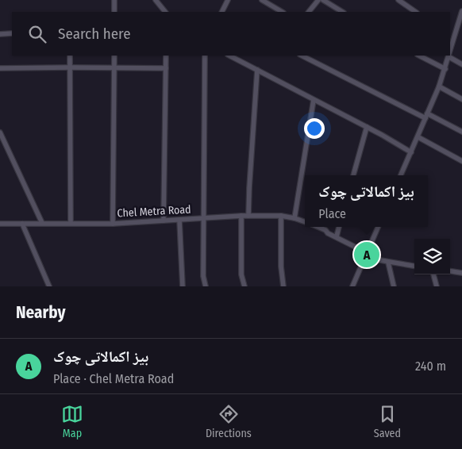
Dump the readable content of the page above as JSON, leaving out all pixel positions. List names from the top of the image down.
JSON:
{
  "streets": {
    "street": ["Chel Metra Road"]
  },
  "page": {
    "search": "Search here",
    "popup": ["بیز اکمالاتی چوک", "Place"],
    "pins": "A",
    "heading": "Nearby",
    "list": [
      {
        "mark": "A",
        "name": "بیز اکمالاتی چوک",
        "note": "Place · Chel Metra Road",
        "value": "240 m"
      }
    ],
    "nav": ["Map", "Directions", "Saved"]
  }
}
